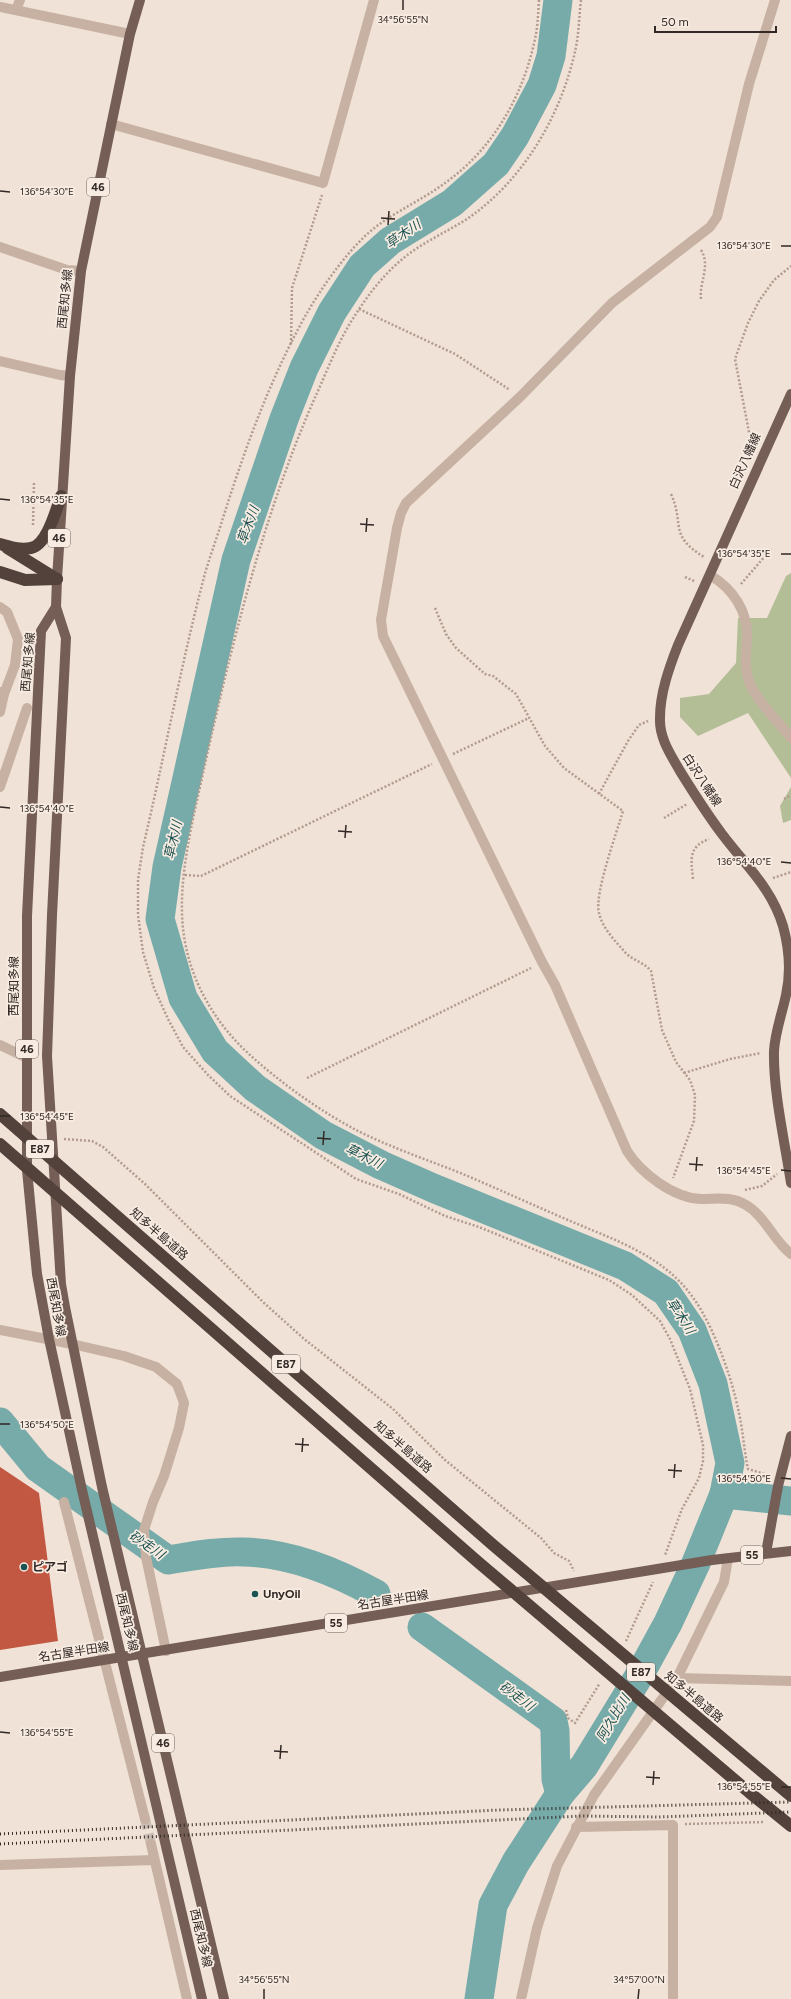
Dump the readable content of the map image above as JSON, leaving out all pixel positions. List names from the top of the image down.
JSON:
{
  "streets": {
    "highway": ["E87", "知多半島道路"],
    "main road": [
      "46",
      "西尾知多線",
      "白沢八幡線",
      "55",
      "名古屋半田線"
    ]
  },
  "water": ["草木川", "砂走川", "阿久比川"],
  "places": ["ピアゴ", "UnyOil"],
  "scale_bar": "50 m",
  "coordinates": [
    "34°56'55\"N",
    "136°54'30\"E",
    "136°54'35\"E",
    "136°54'40\"E",
    "136°54'45\"E",
    "136°54'50\"E",
    "136°54'55\"E",
    "34°57'00\"N"
  ]
}
